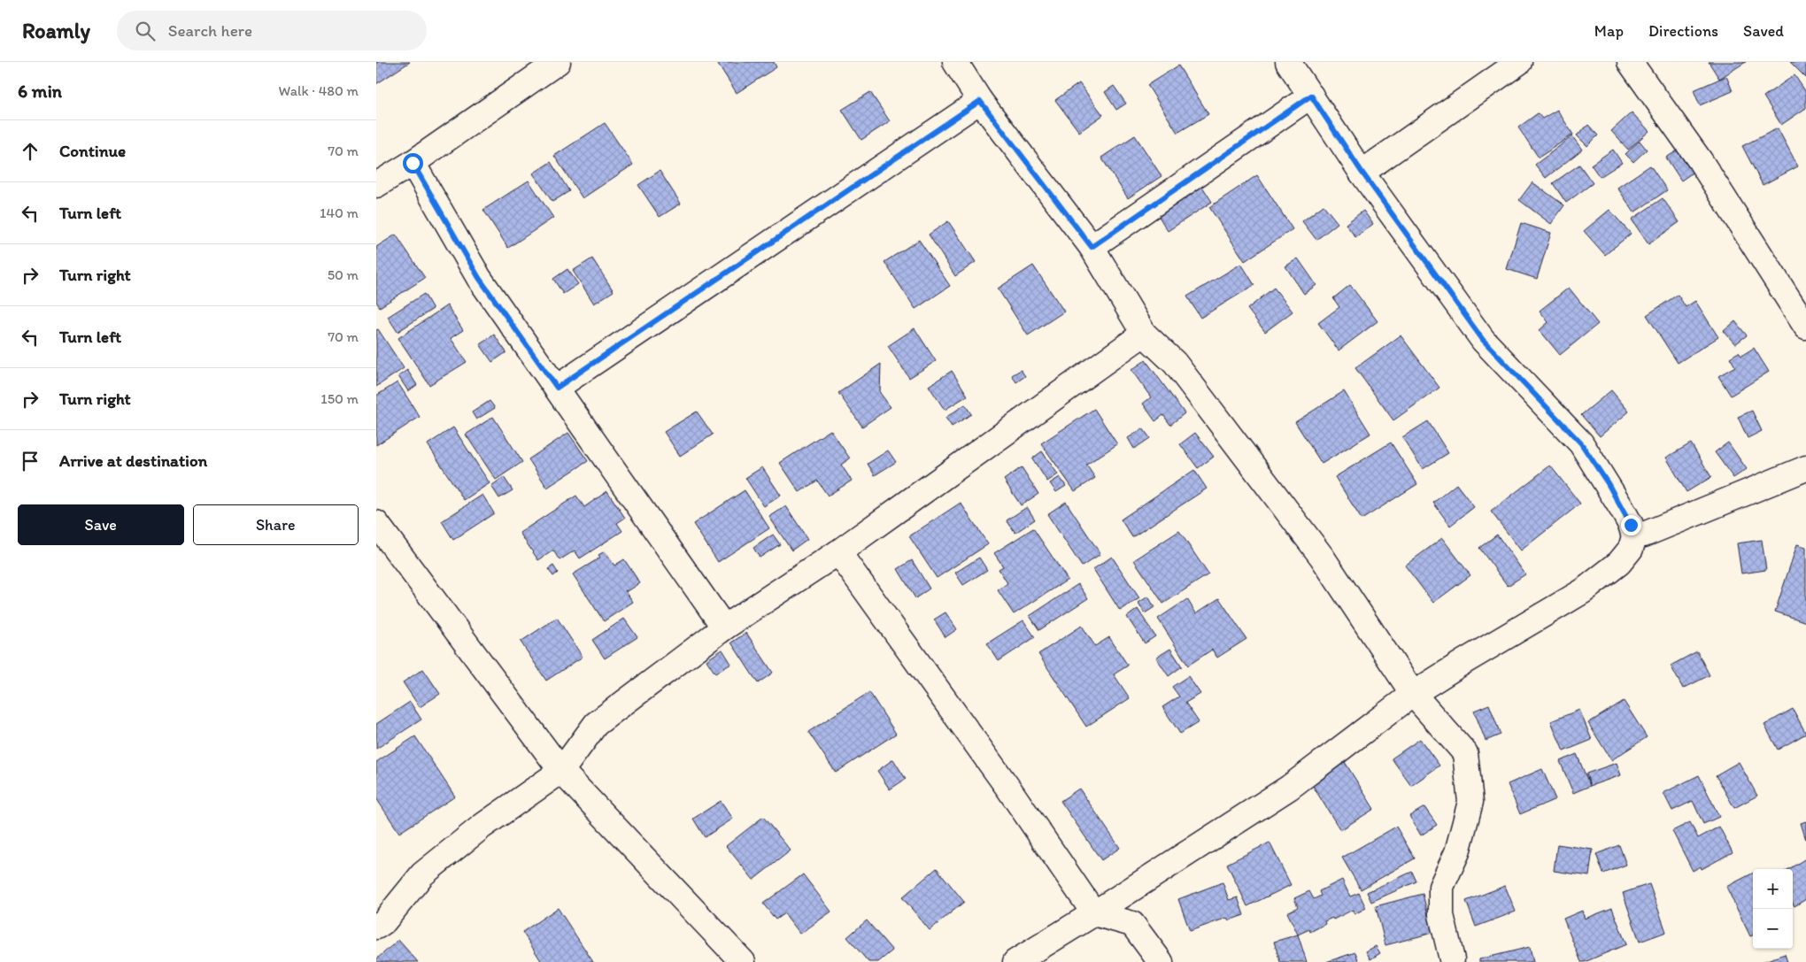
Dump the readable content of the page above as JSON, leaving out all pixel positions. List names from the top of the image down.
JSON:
{
  "page": {
    "header": "Roamly",
    "search": "Search here",
    "nav": ["Map", "Directions", "Saved"],
    "heading": ["6 min", "Walk · 480 m"],
    "list": [
      ["Continue", "70 m"],
      ["Turn left", "140 m"],
      ["Turn right", "50 m"],
      ["Turn left", "70 m"],
      ["Turn right", "150 m"],
      "Arrive at destination"
    ],
    "buttons": ["Save", "Share"],
    "map_buttons": ["+", "−"]
  }
}
